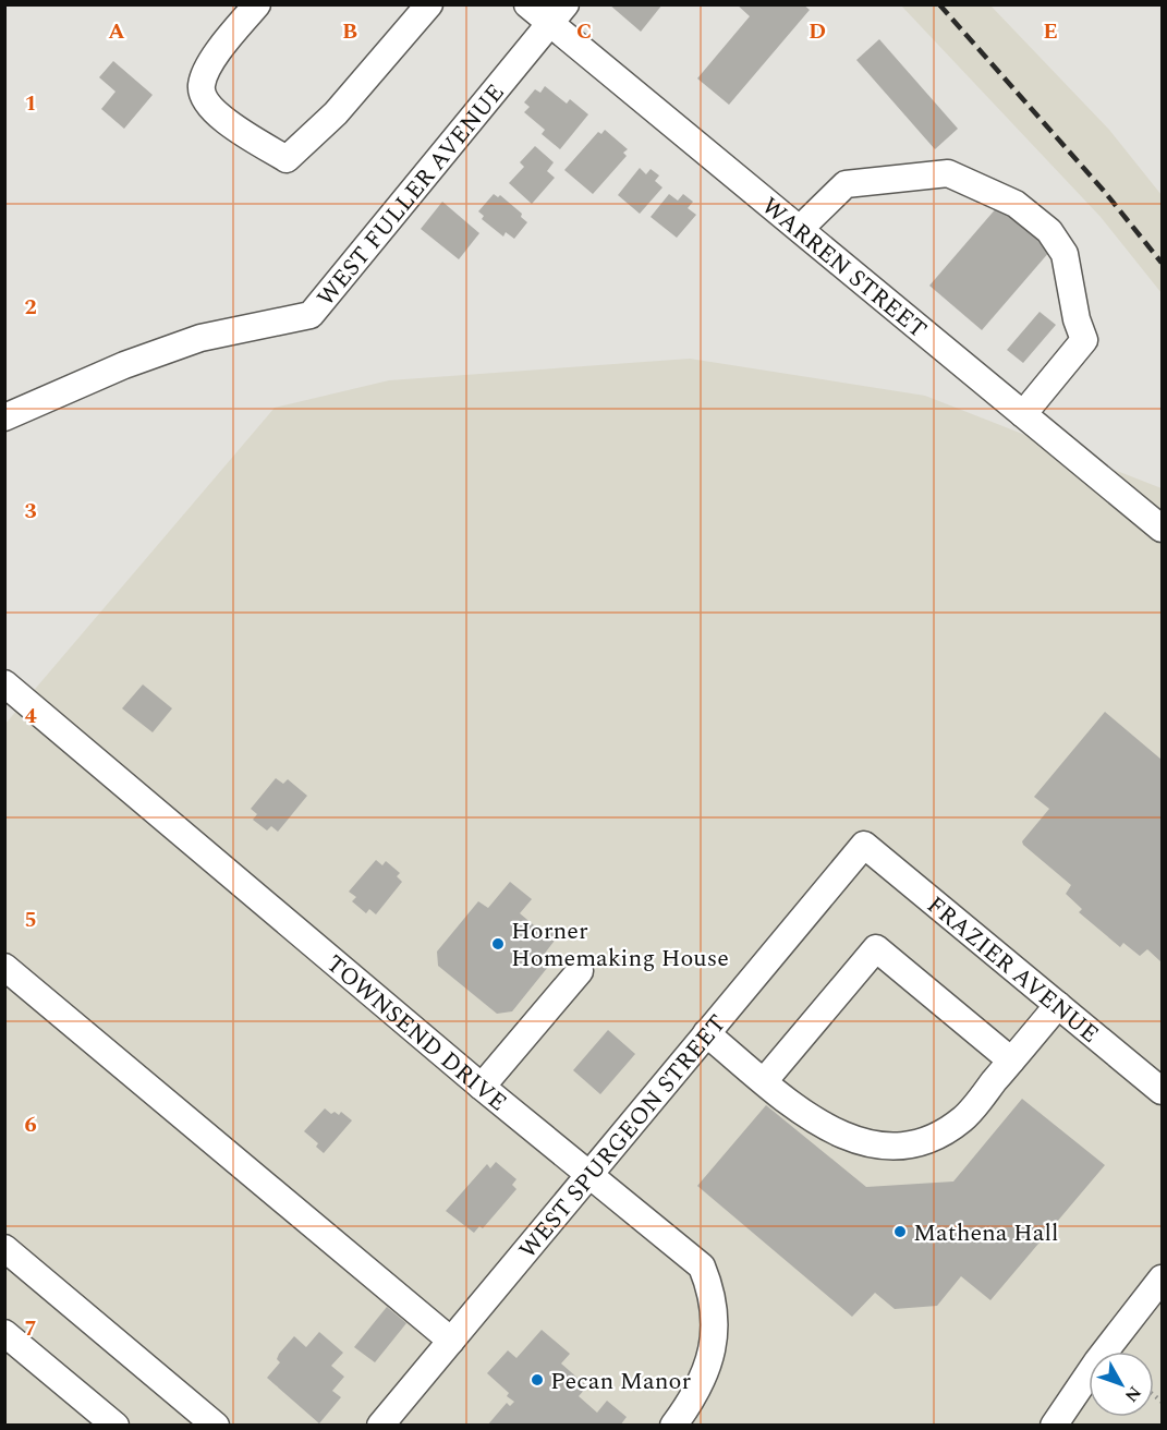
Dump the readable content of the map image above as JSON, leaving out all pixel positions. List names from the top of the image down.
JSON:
{
  "streets": {
    "street": [
      "WEST FULLER AVENUE",
      "WARREN STREET",
      "FRAZIER AVENUE",
      "TOWNSEND DRIVE",
      "WEST SPURGEON STREET"
    ]
  },
  "crossings": [
    ["WEST FULLER AVENUE", "WARREN STREET"],
    ["FRAZIER AVENUE", "WEST SPURGEON STREET"],
    ["TOWNSEND DRIVE", "WEST SPURGEON STREET"]
  ],
  "places": ["Horner Homemaking House", "Mathena Hall", "Pecan Manor"],
  "north": "bottom right",
  "grid": {
    "columns": [
      "A",
      "B",
      "C",
      "D",
      "E"
    ],
    "rows": [
      "1",
      "2",
      "3",
      "4",
      "5",
      "6",
      "7"
    ]
  }
}
